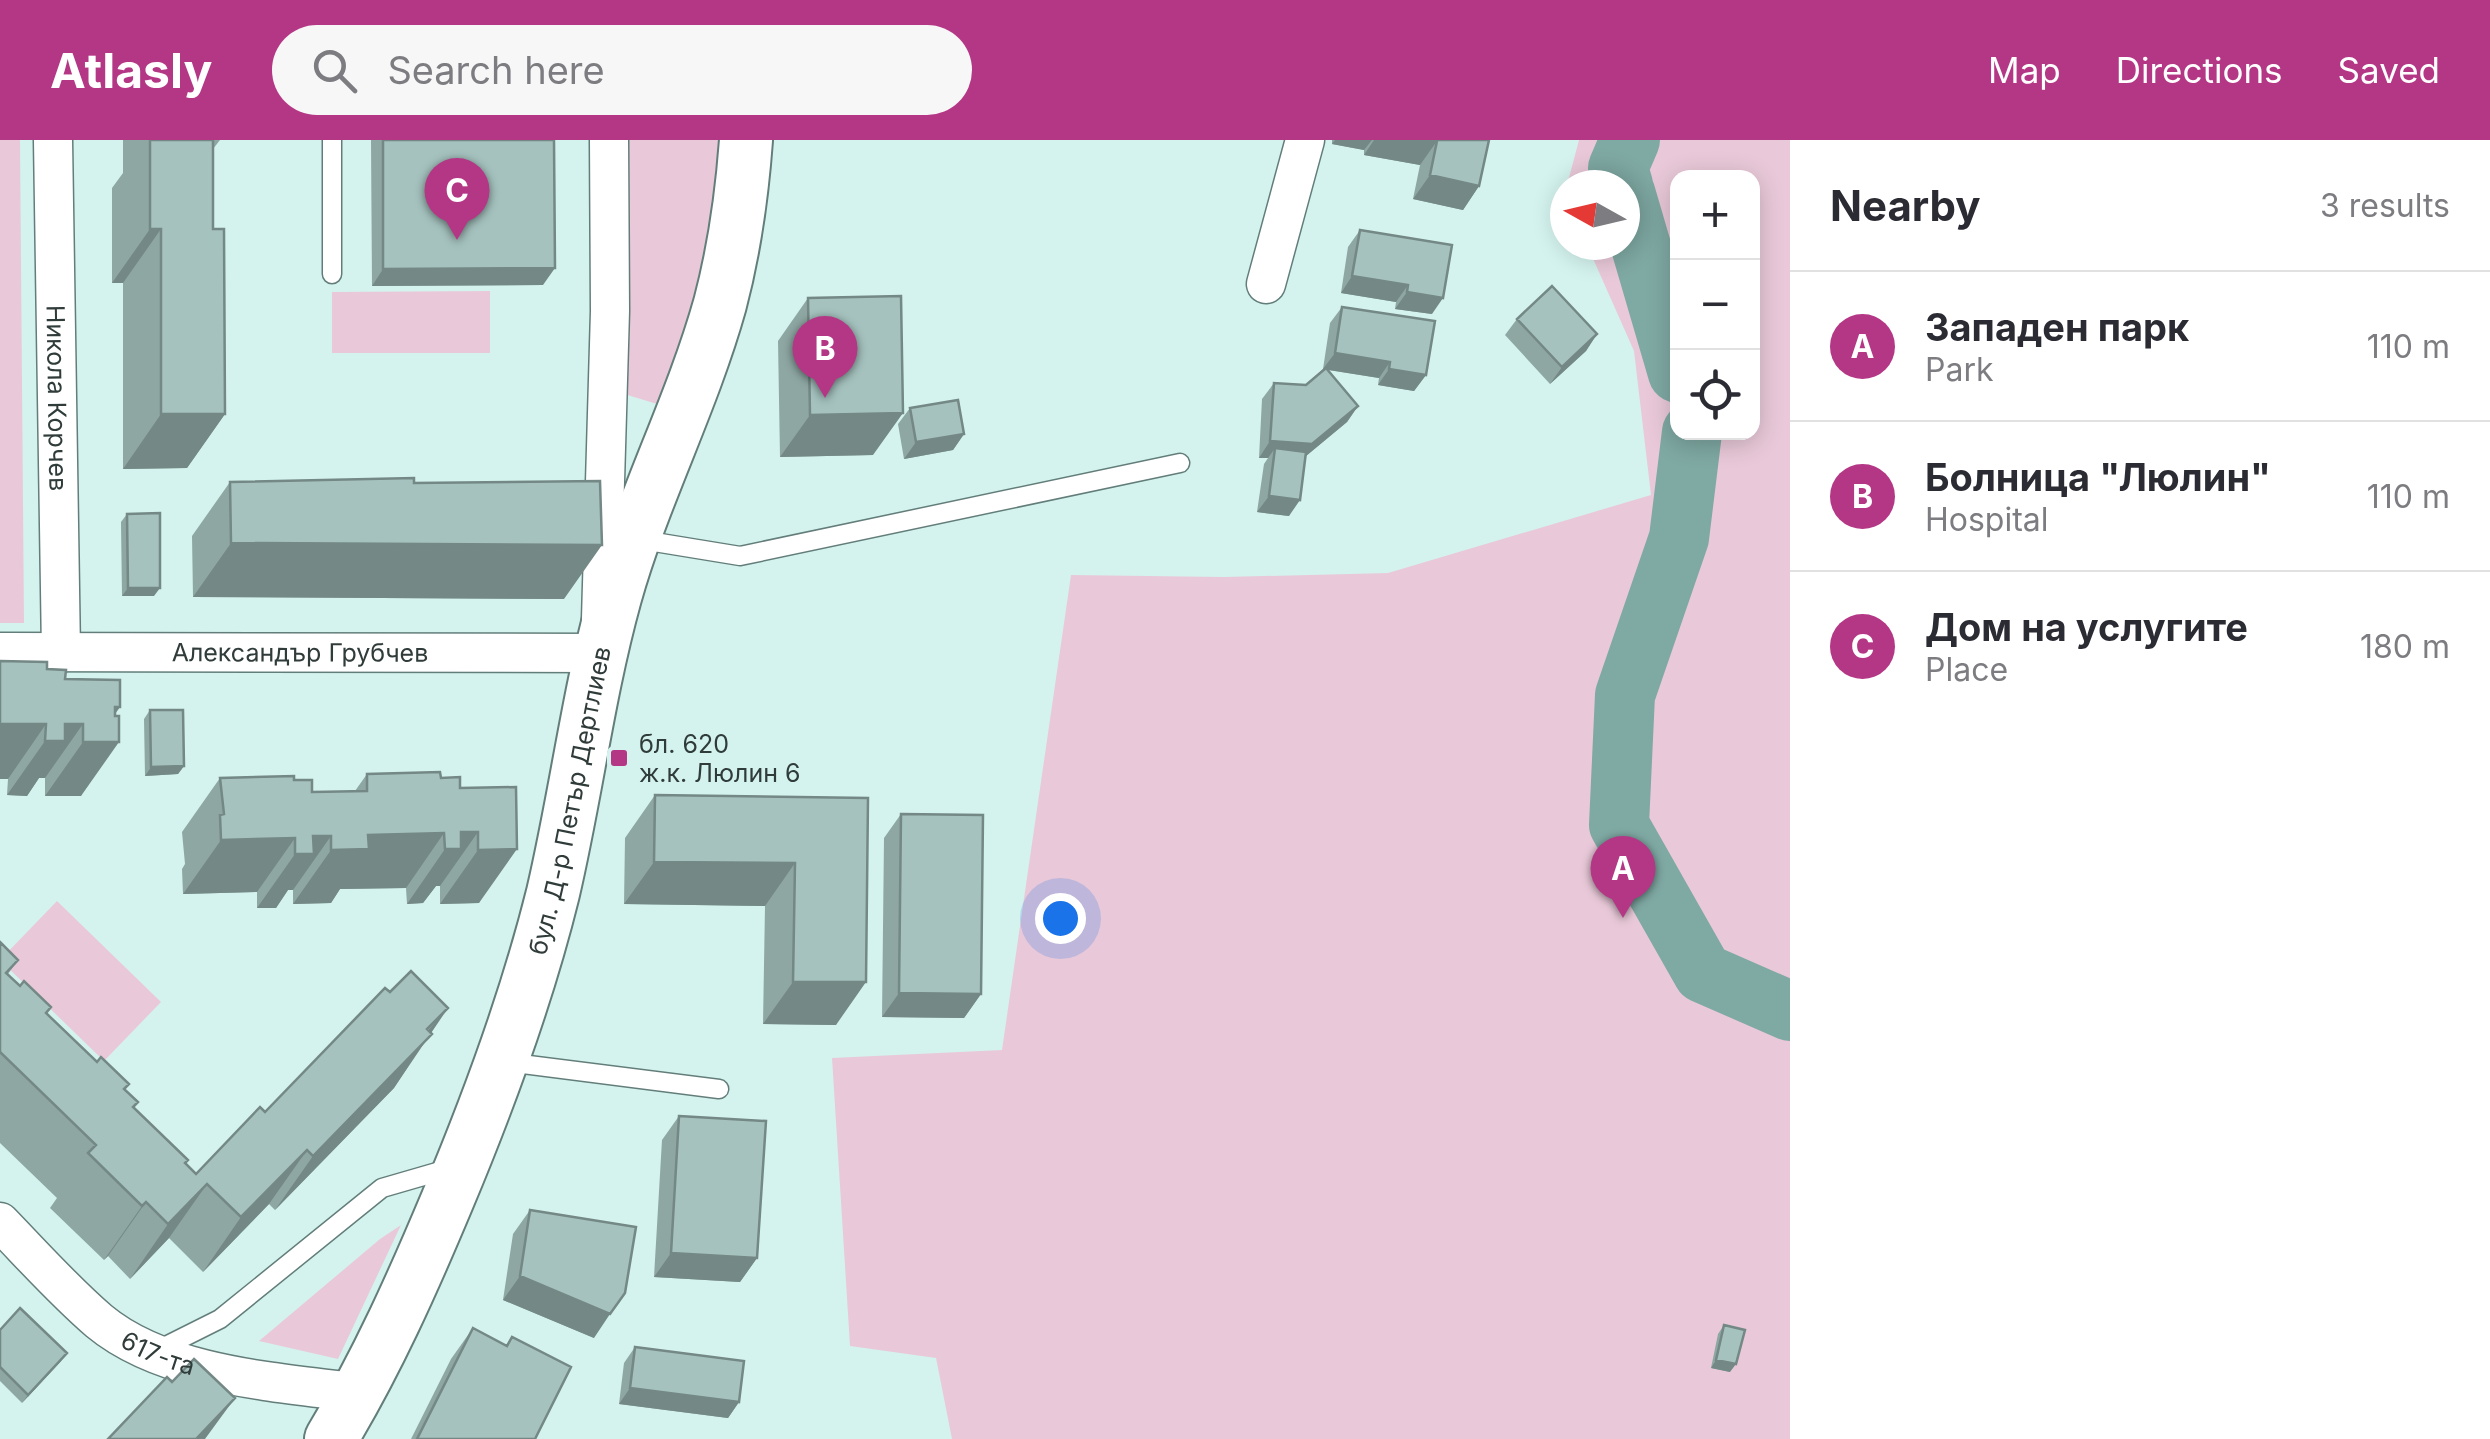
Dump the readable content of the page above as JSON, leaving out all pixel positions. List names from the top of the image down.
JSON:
{
  "streets": {
    "main road": ["бул. Д-р Петър Дертлиев"],
    "street": ["Никола Корчев", "Александър Грубчев", "617-та"]
  },
  "crossings": [
    ["Никола Корчев", "Александър Грубчев"],
    ["Александър Грубчев", "бул. Д-р Петър Дертлиев"],
    ["бул. Д-р Петър Дертлиев", "617-та"]
  ],
  "places": {
    "transit": ["бл. 620 ж.к. Люлин 6"]
  },
  "north": "left",
  "page": {
    "header": "Atlasly",
    "search": "Search here",
    "nav": ["Map", "Directions", "Saved"],
    "heading": ["Nearby", "3 results"],
    "pins": ["C", "B", "A"],
    "map_buttons": ["+", "−"],
    "list": [
      {
        "mark": "A",
        "name": "Западен парк",
        "note": "Park",
        "value": "110 m"
      },
      {
        "mark": "B",
        "name": "Болница \"Люлин\"",
        "note": "Hospital",
        "value": "110 m"
      },
      {
        "mark": "C",
        "name": "Дом на услугите",
        "note": "Place",
        "value": "180 m"
      }
    ]
  }
}
